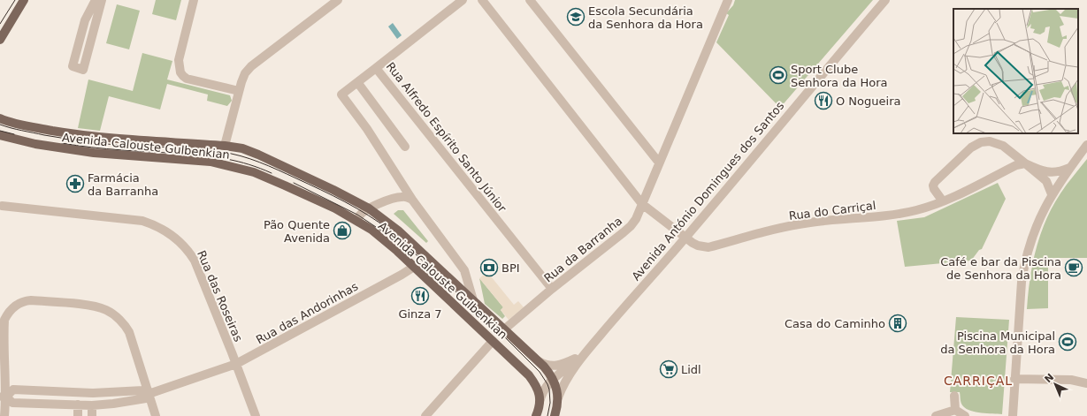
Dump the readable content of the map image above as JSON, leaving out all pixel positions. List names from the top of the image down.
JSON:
{
  "streets": {
    "main road": ["Avenida Calouste Gulbenkian"],
    "street": [
      "Rua Alfredo Espírito Santo Júnior",
      "Avenida António Domingues dos Santos",
      "Rua do Carriçal",
      "Rua da Barranha",
      "Rua das Roseiras",
      "Rua das Andorinhas"
    ]
  },
  "crossings": [
    ["Rua Alfredo Espírito Santo Júnior", "Rua da Barranha"],
    ["Avenida Calouste Gulbenkian", "Avenida António Domingues dos Santos"],
    ["Avenida Calouste Gulbenkian", "Rua da Barranha"],
    ["Avenida Calouste Gulbenkian", "Rua das Andorinhas"],
    ["Avenida António Domingues dos Santos", "Rua do Carriçal"],
    ["Rua das Roseiras", "Rua das Andorinhas"]
  ],
  "districts": ["CARRIÇAL"],
  "places": {
    "school or university": ["Escola Secundária da Senhora da Hora"],
    "sports": ["Sport Clube Senhora da Hora", "Piscina Municipal da Senhora da Hora"],
    "restaurant": ["O Nogueira", "Ginza 7"],
    "pharmacy": ["Farmácia da Barranha"],
    "shop": ["Pão Quente Avenida"],
    "bank": ["BPI"],
    "cafe": ["Café e bar da Piscina de Senhora da Hora"],
    "building": ["Casa do Caminho"],
    "supermarket": ["Lidl"]
  },
  "north": "top left"
}
